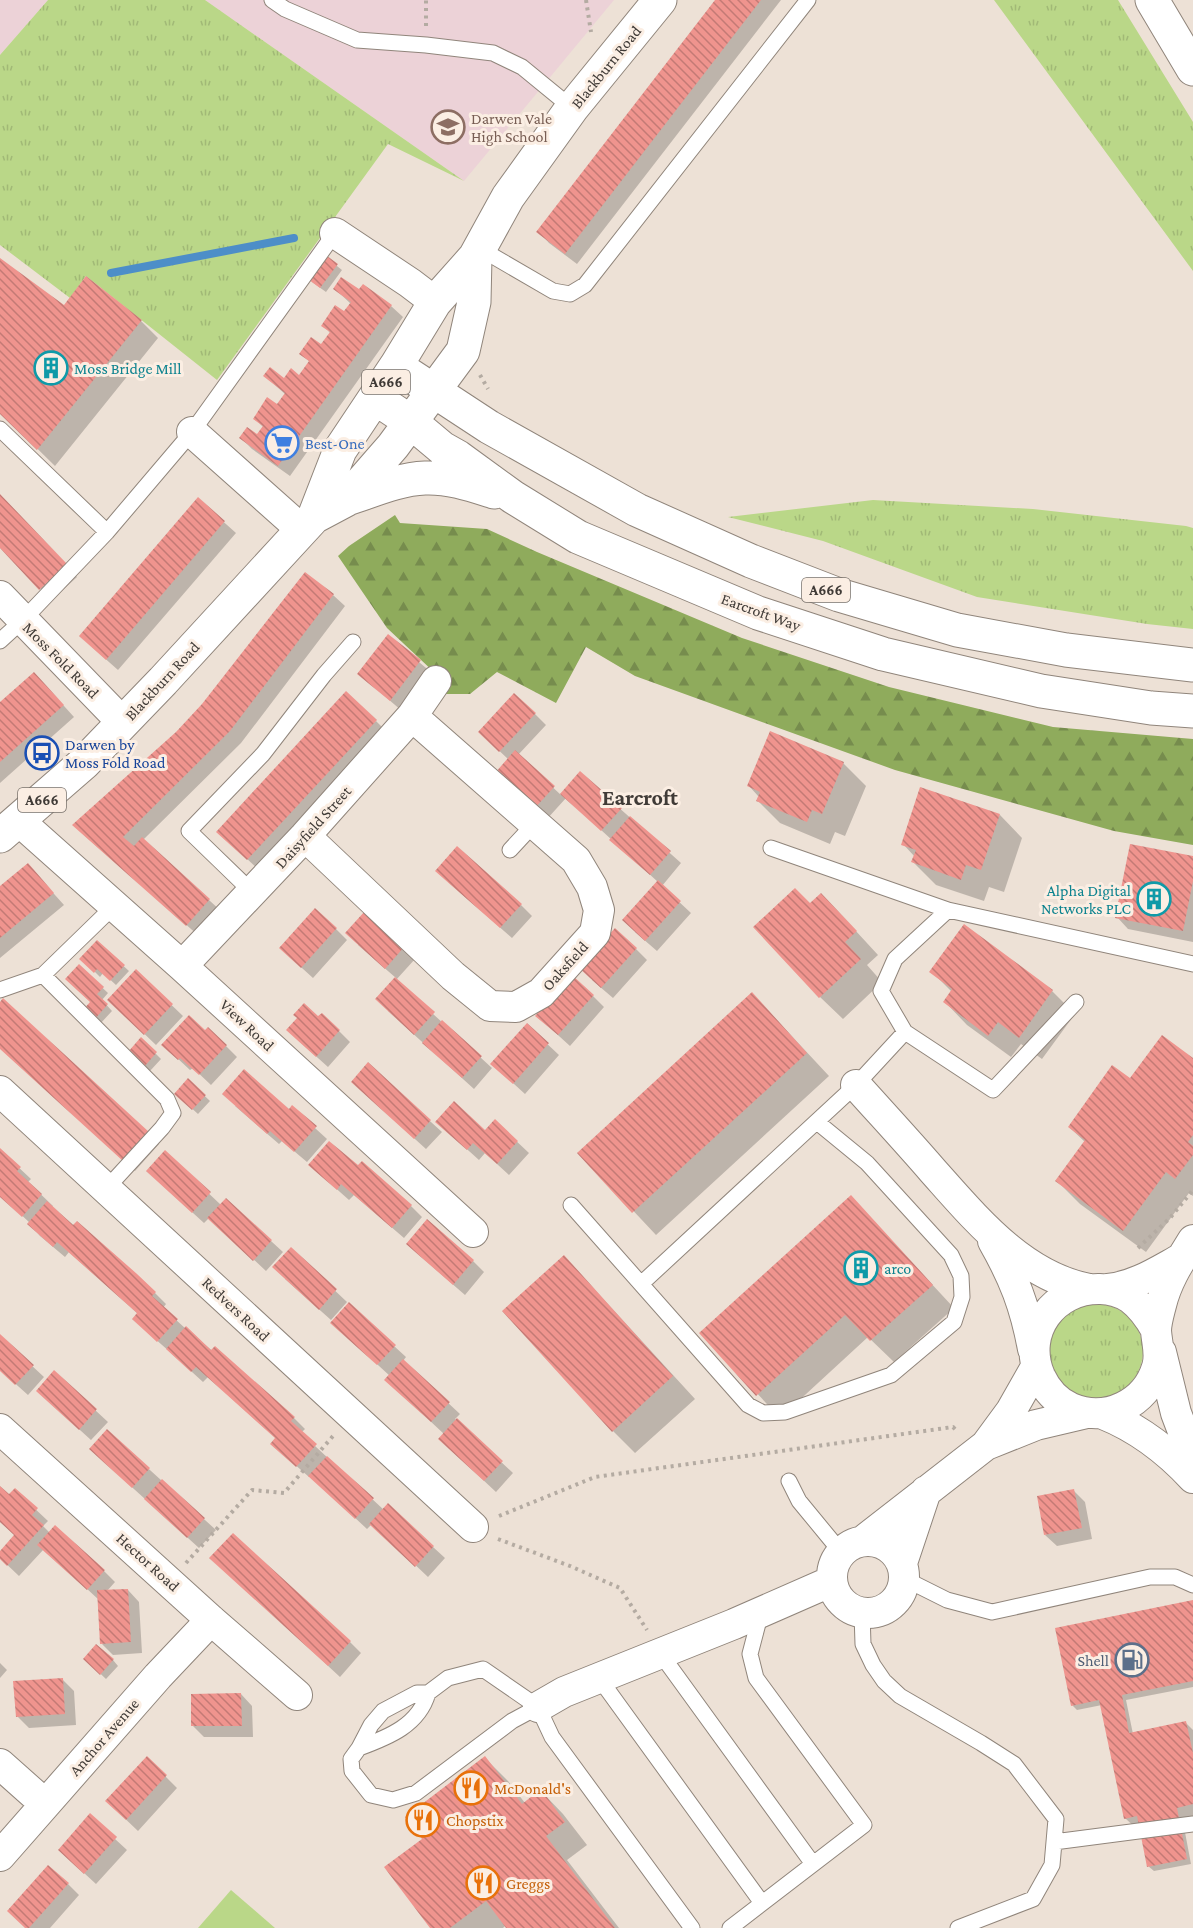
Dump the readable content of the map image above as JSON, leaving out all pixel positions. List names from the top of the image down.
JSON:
{
  "streets": {
    "highway": ["Blackburn Road", "A666", "Earcroft Way"],
    "street": [
      "Moss Fold Road",
      "Daisyfield Street",
      "Oaksfield",
      "View Road",
      "Redvers Road",
      "Hector Road",
      "Anchor Avenue"
    ]
  },
  "crossings": [
    ["Blackburn Road", "A666"],
    ["Blackburn Road", "Earcroft Way"],
    ["Blackburn Road", "Moss Fold Road"],
    ["Blackburn Road", "View Road"],
    ["Daisyfield Street", "Oaksfield"],
    ["Daisyfield Street", "View Road"],
    ["Hector Road", "Anchor Avenue"]
  ],
  "districts": ["Earcroft"],
  "places": {
    "school or university": ["Darwen Vale High School"],
    "building": ["Moss Bridge Mill", "Alpha Digital Networks PLC", "arco"],
    "supermarket": ["Best-One"],
    "bus stop": ["Darwen by Moss Fold Road"],
    "fuel station": ["Shell"],
    "restaurant": ["McDonald's", "Chopstix", "Greggs"]
  }
}
